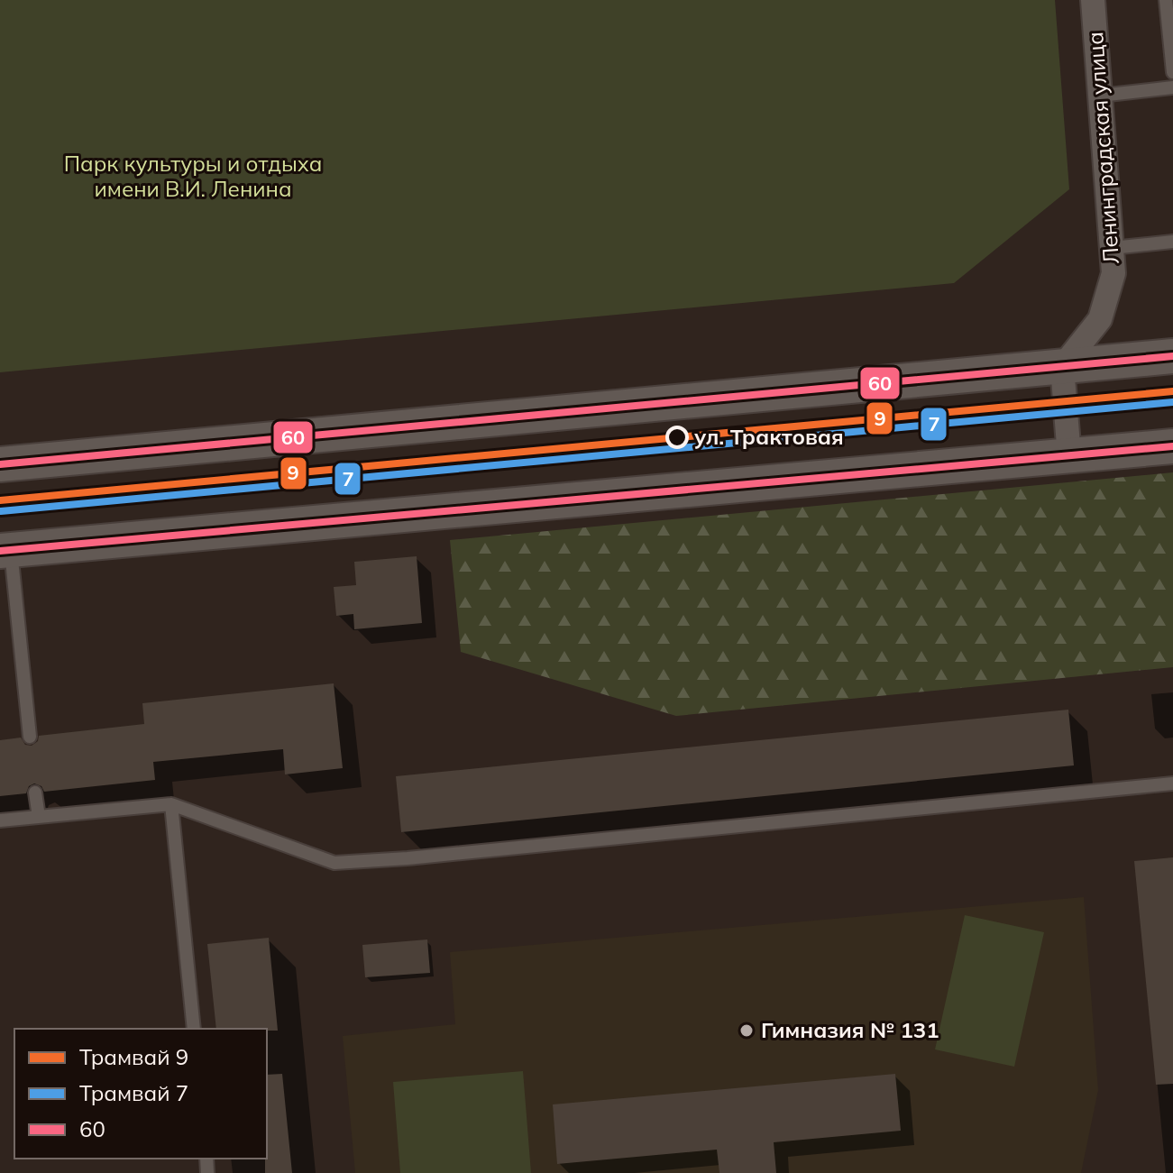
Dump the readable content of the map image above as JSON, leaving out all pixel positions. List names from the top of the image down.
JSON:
{
  "streets": {
    "street": ["Ленинградская улица"]
  },
  "parks": ["Парк культуры и отдыха имени В.И. Ленина"],
  "places": ["ул. Трактовая", "Гимназия № 131"],
  "lines": ["transit line 60", "tram line 9", "tram line 7"],
  "legend": ["Трамвай 9", "Трамвай 7", "60"]
}
